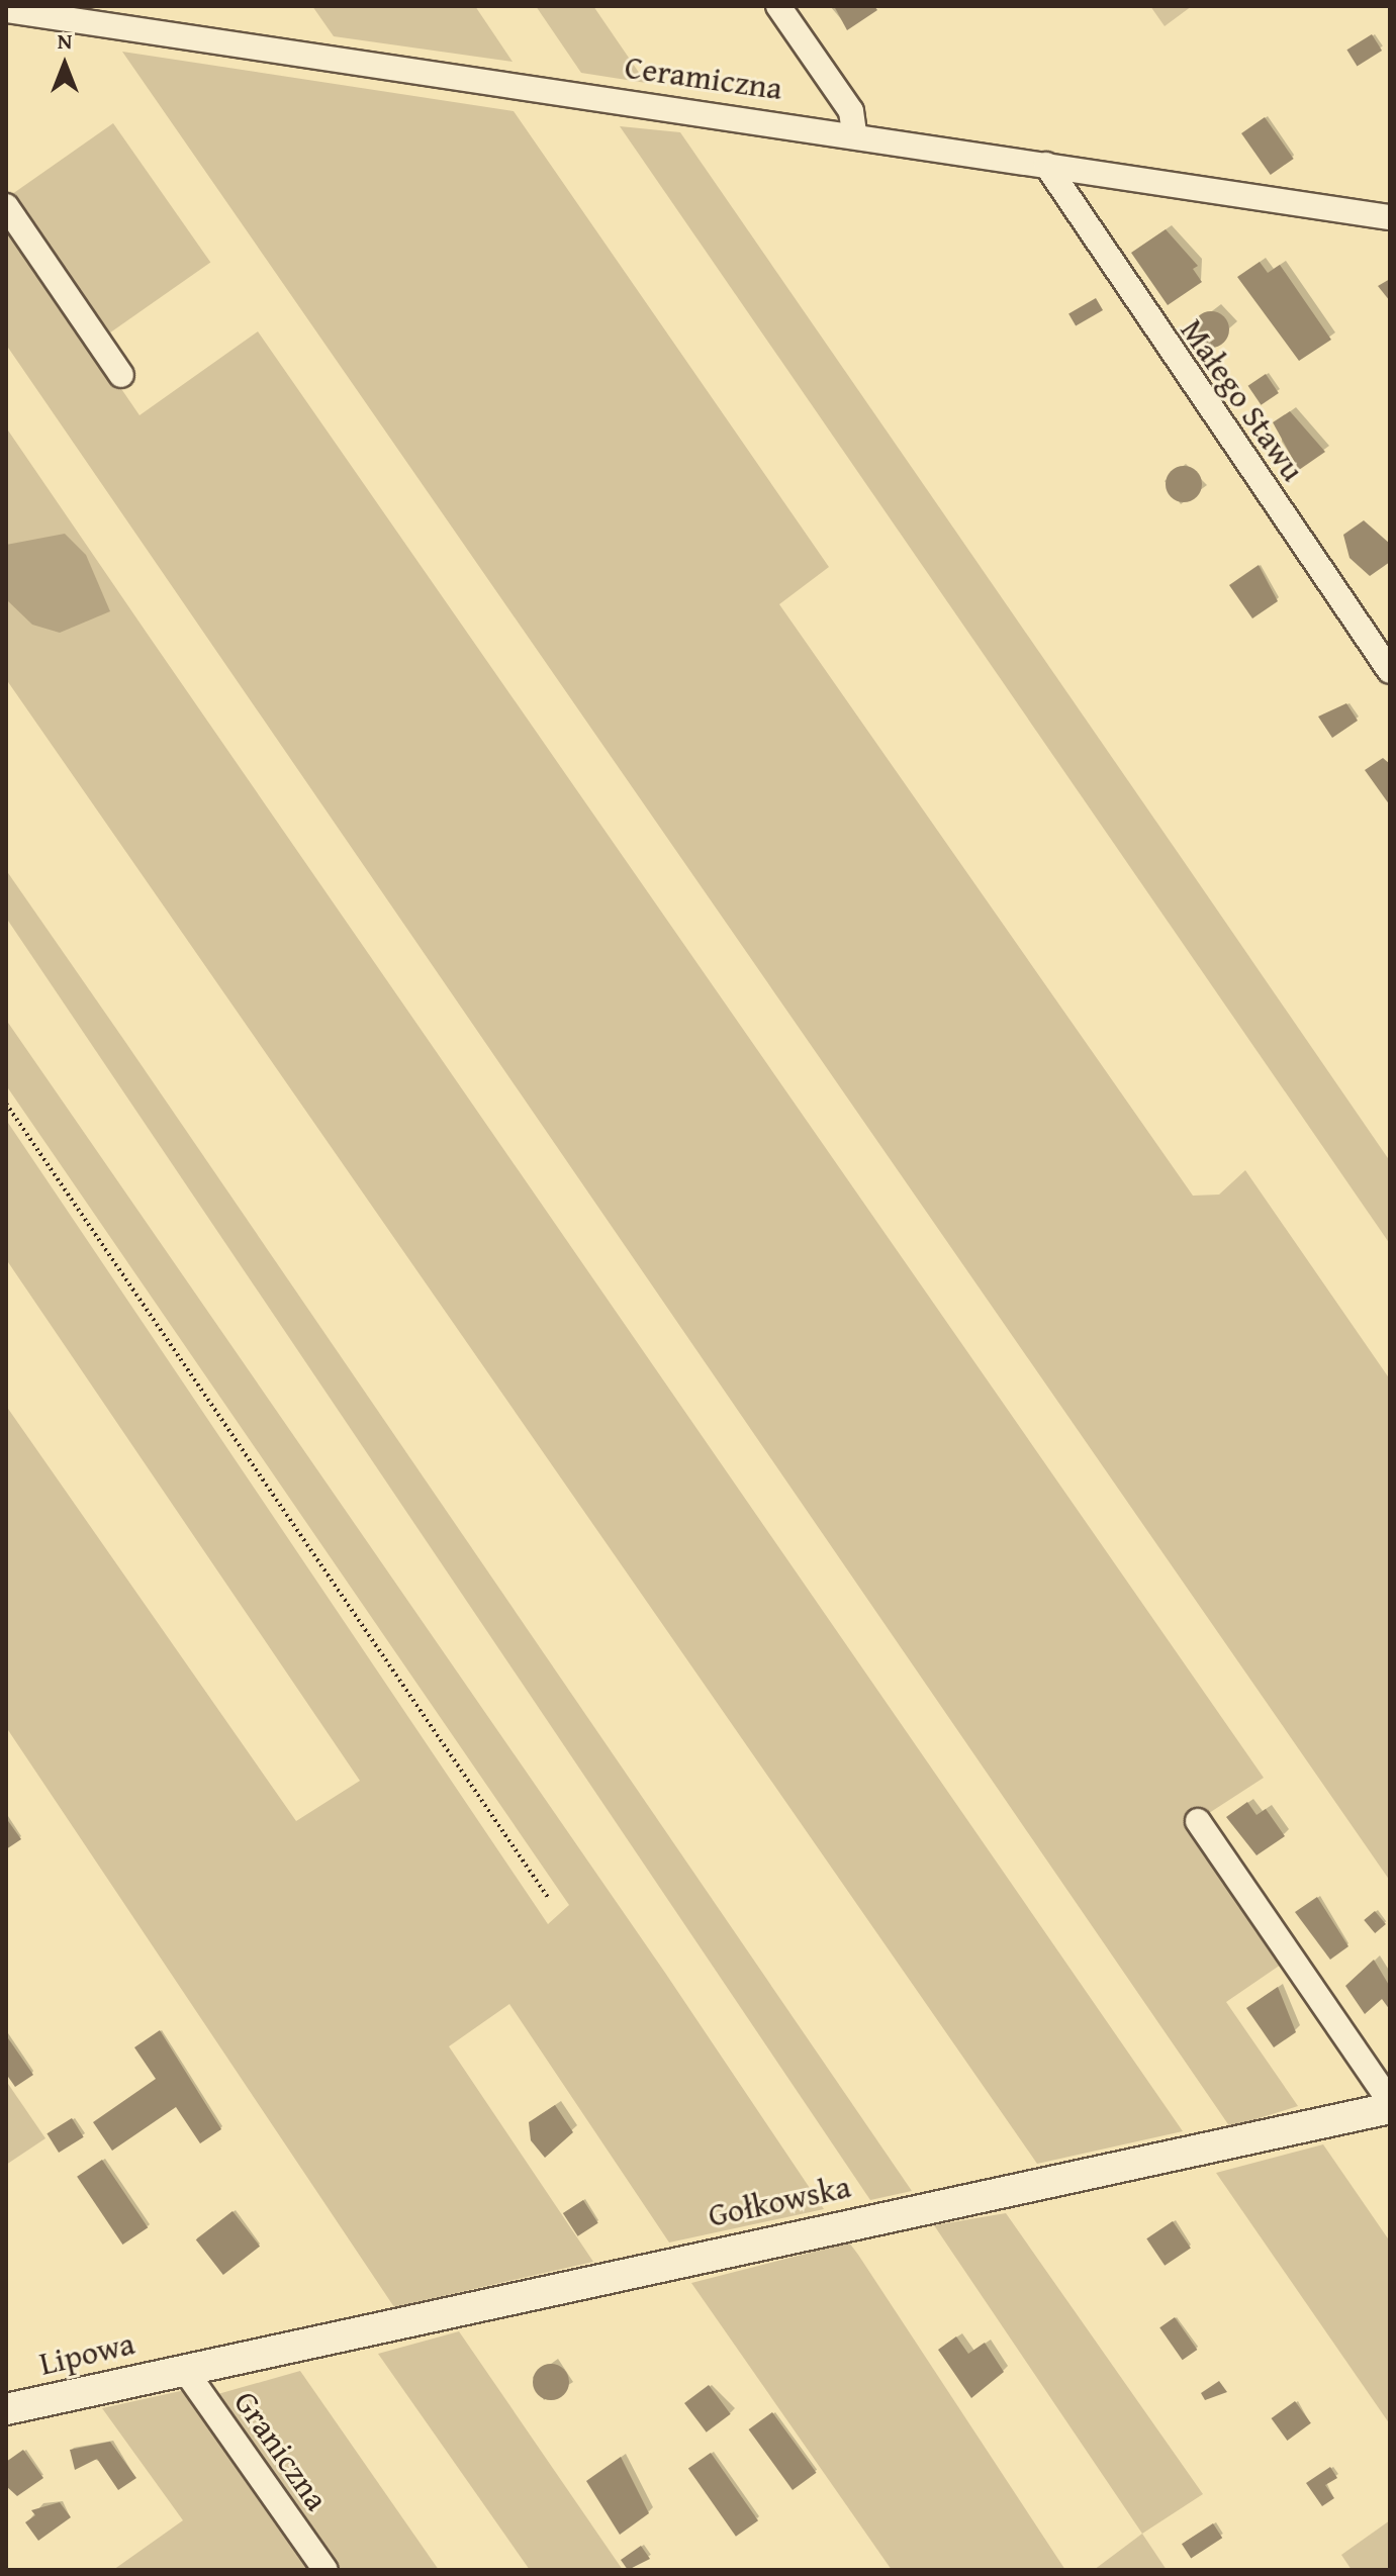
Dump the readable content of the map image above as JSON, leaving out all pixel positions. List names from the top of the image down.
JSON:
{
  "streets": {
    "street": [
      "Ceramiczna",
      "Małego Stawu",
      "Gołkowska",
      "Lipowa",
      "Graniczna"
    ]
  },
  "crossings": [
    ["Ceramiczna", "Małego Stawu"],
    ["Gołkowska", "Lipowa"],
    ["Gołkowska", "Graniczna"],
    ["Lipowa", "Graniczna"]
  ],
  "north": "top"
}
